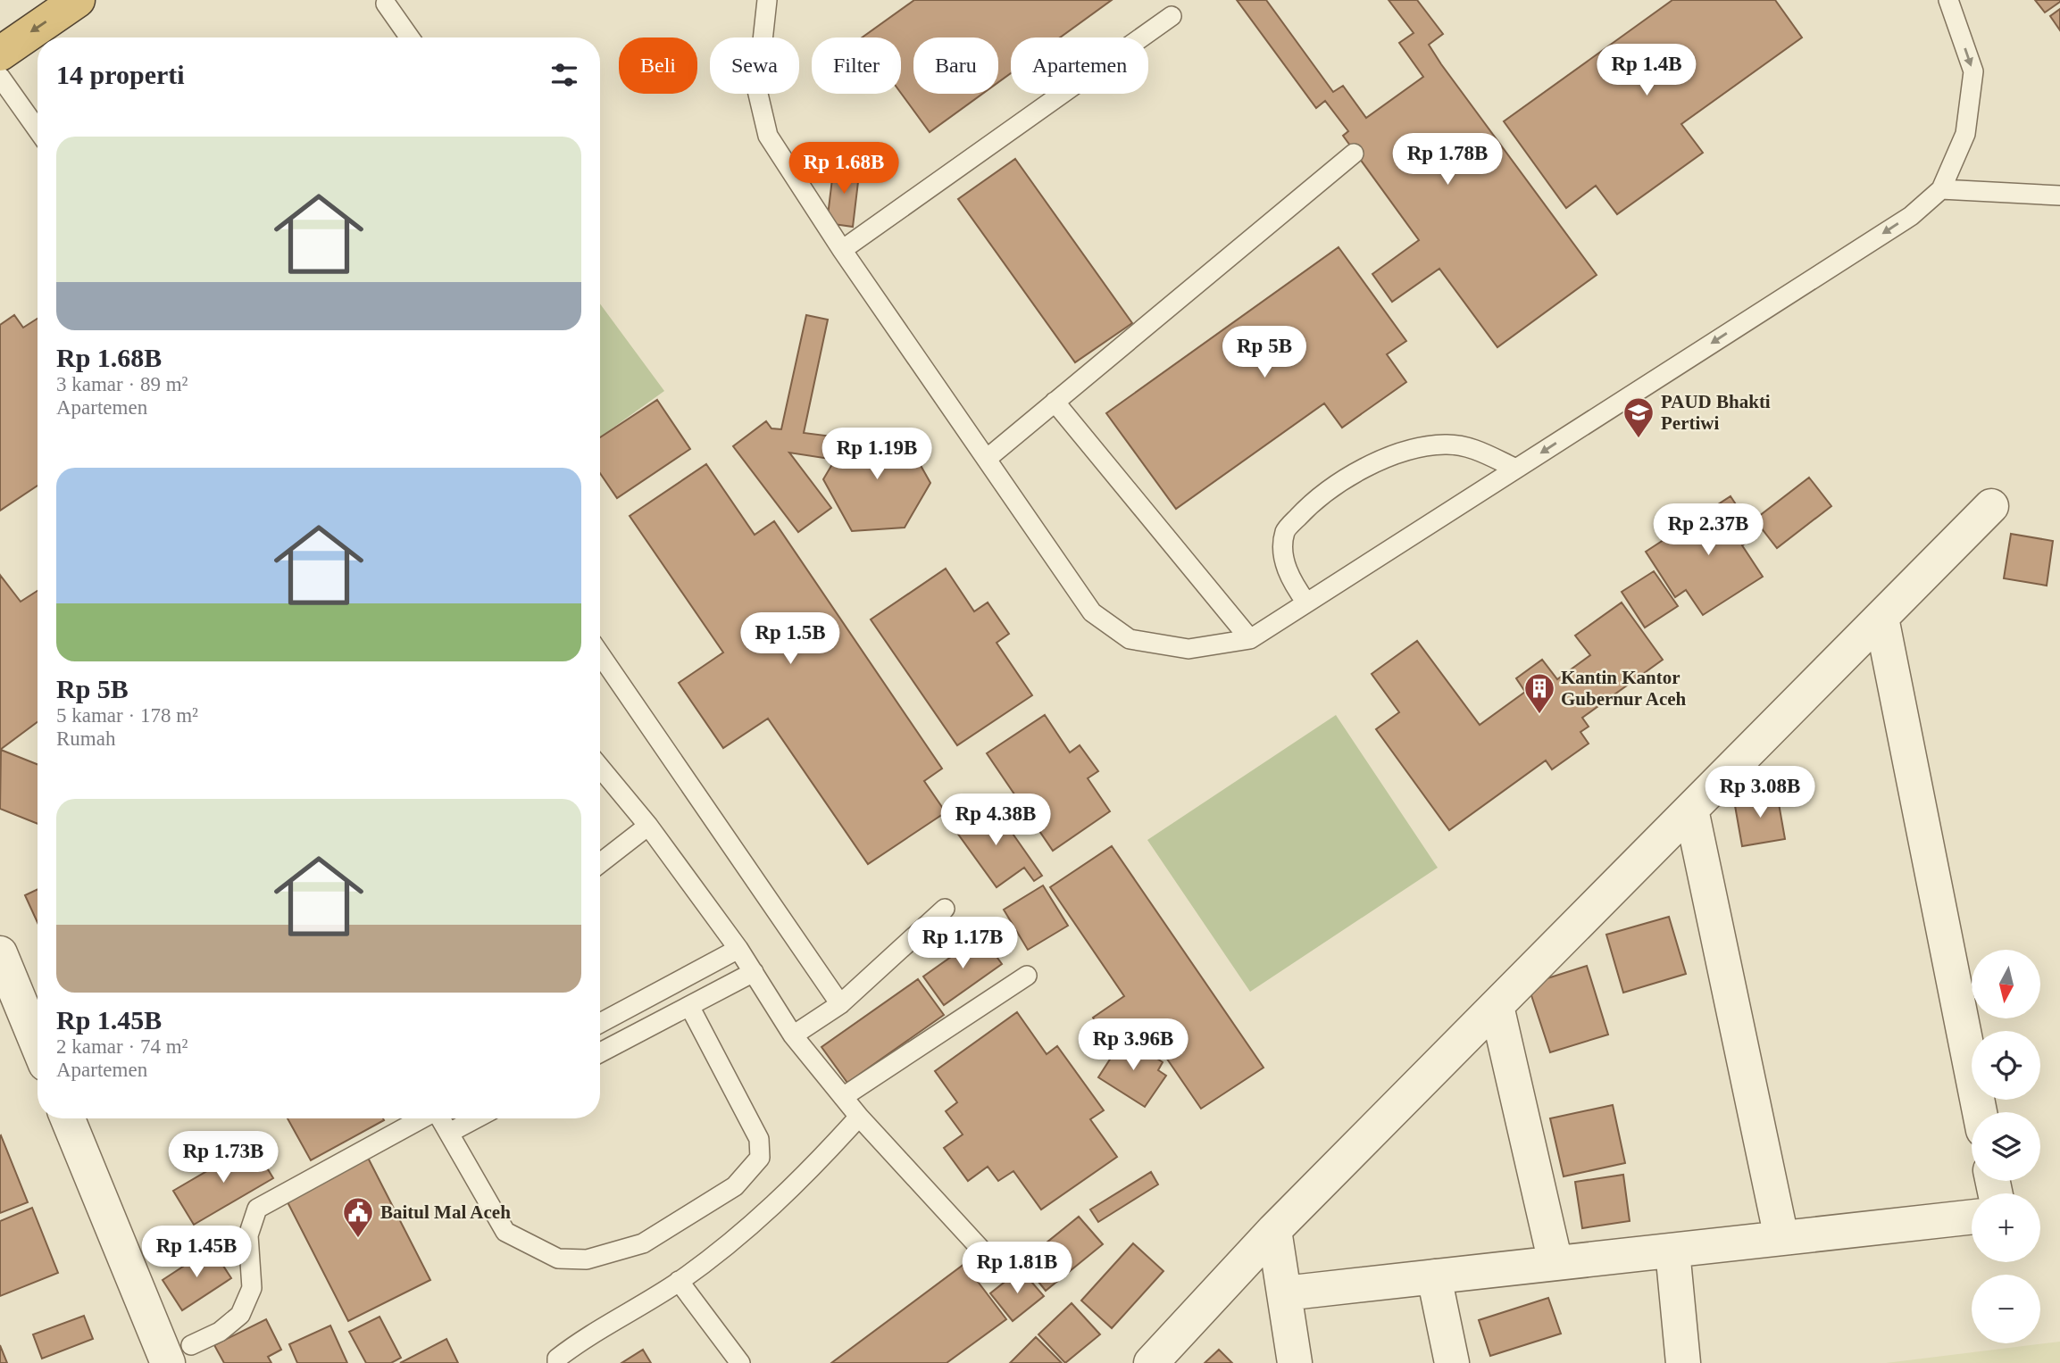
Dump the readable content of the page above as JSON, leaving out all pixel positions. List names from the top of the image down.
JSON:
{
  "places": {
    "school or university": ["PAUD Bhakti Pertiwi"],
    "building": ["Kantin Kantor Gubernur Aceh"],
    "public building": ["Baitul Mal Aceh"]
  },
  "north": "bottom",
  "page": {
    "chip": [
      "Beli",
      "Sewa",
      "Filter",
      "Baru",
      "Apartemen"
    ],
    "heading": "14 properti",
    "price": [
      "Rp 1.4B",
      "Rp 1.78B",
      "Rp 1.68B",
      "Rp 5B",
      "Rp 1.19B",
      "Rp 2.37B",
      "Rp 1.5B",
      "Rp 3.08B",
      "Rp 4.38B",
      "Rp 1.17B",
      "Rp 3.96B",
      "Rp 1.73B",
      "Rp 1.45B",
      "Rp 1.81B"
    ],
    "list": [
      {
        "name": "Rp 1.68B",
        "note": "3 kamar · 89 m² · Apartemen"
      },
      {
        "name": "Rp 5B",
        "note": "5 kamar · 178 m² · Rumah"
      },
      {
        "name": "Rp 1.45B",
        "note": "2 kamar · 74 m² · Apartemen"
      }
    ],
    "map_buttons": ["+", "−"]
  }
}
